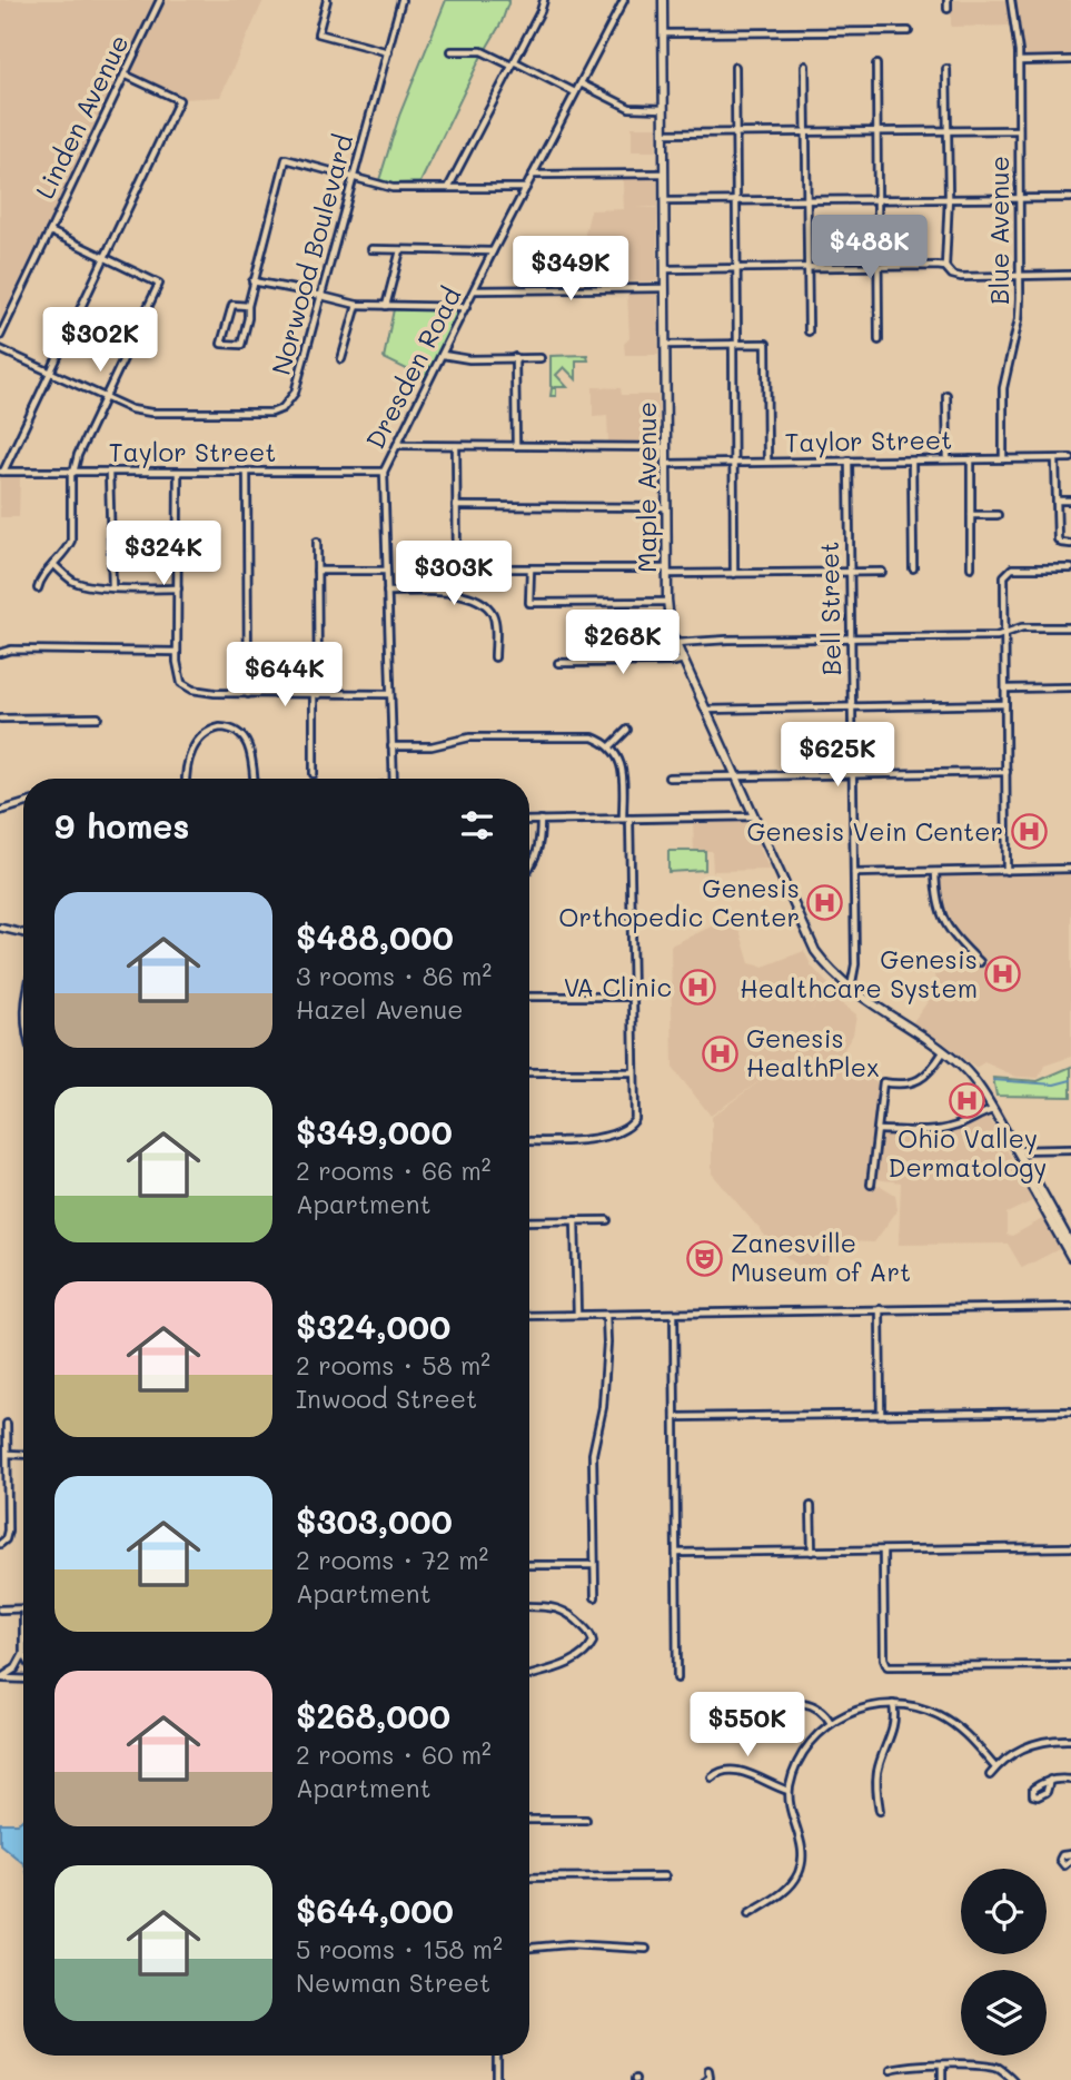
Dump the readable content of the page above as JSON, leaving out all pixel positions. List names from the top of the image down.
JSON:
{
  "streets": {
    "main road": ["Maple Avenue"],
    "street": [
      "Linden Avenue",
      "Blue Avenue",
      "Norwood Boulevard",
      "Dresden Road",
      "Taylor Street",
      "Bell Street"
    ]
  },
  "crossings": [
    ["Blue Avenue", "Taylor Street"],
    ["Dresden Road", "Taylor Street"],
    ["Taylor Street", "Maple Avenue"],
    ["Taylor Street", "Bell Street"],
    ["Maple Avenue", "Bell Street"]
  ],
  "places": {
    "hospital": [
      "Genesis Vein Center",
      "Genesis Orthopedic Center",
      "Genesis Healthcare System",
      "VA Clinic",
      "Genesis HealthPlex",
      "Ohio Valley Dermatology"
    ],
    "theatre": ["Zanesville Museum of Art"]
  },
  "page": {
    "price": [
      "$488K",
      "$349K",
      "$302K",
      "$324K",
      "$303K",
      "$268K",
      "$644K",
      "$625K",
      "$550K"
    ],
    "heading": "9 homes",
    "list": [
      {
        "name": "$488,000",
        "note": "3 rooms · 86 m² · Hazel Avenue"
      },
      {
        "name": "$349,000",
        "note": "2 rooms · 66 m² · Apartment"
      },
      {
        "name": "$324,000",
        "note": "2 rooms · 58 m² · Inwood Street"
      },
      {
        "name": "$303,000",
        "note": "2 rooms · 72 m² · Apartment"
      },
      {
        "name": "$268,000",
        "note": "2 rooms · 60 m² · Apartment"
      },
      {
        "name": "$644,000",
        "note": "5 rooms · 158 m² · Newman Street"
      }
    ]
  }
}
